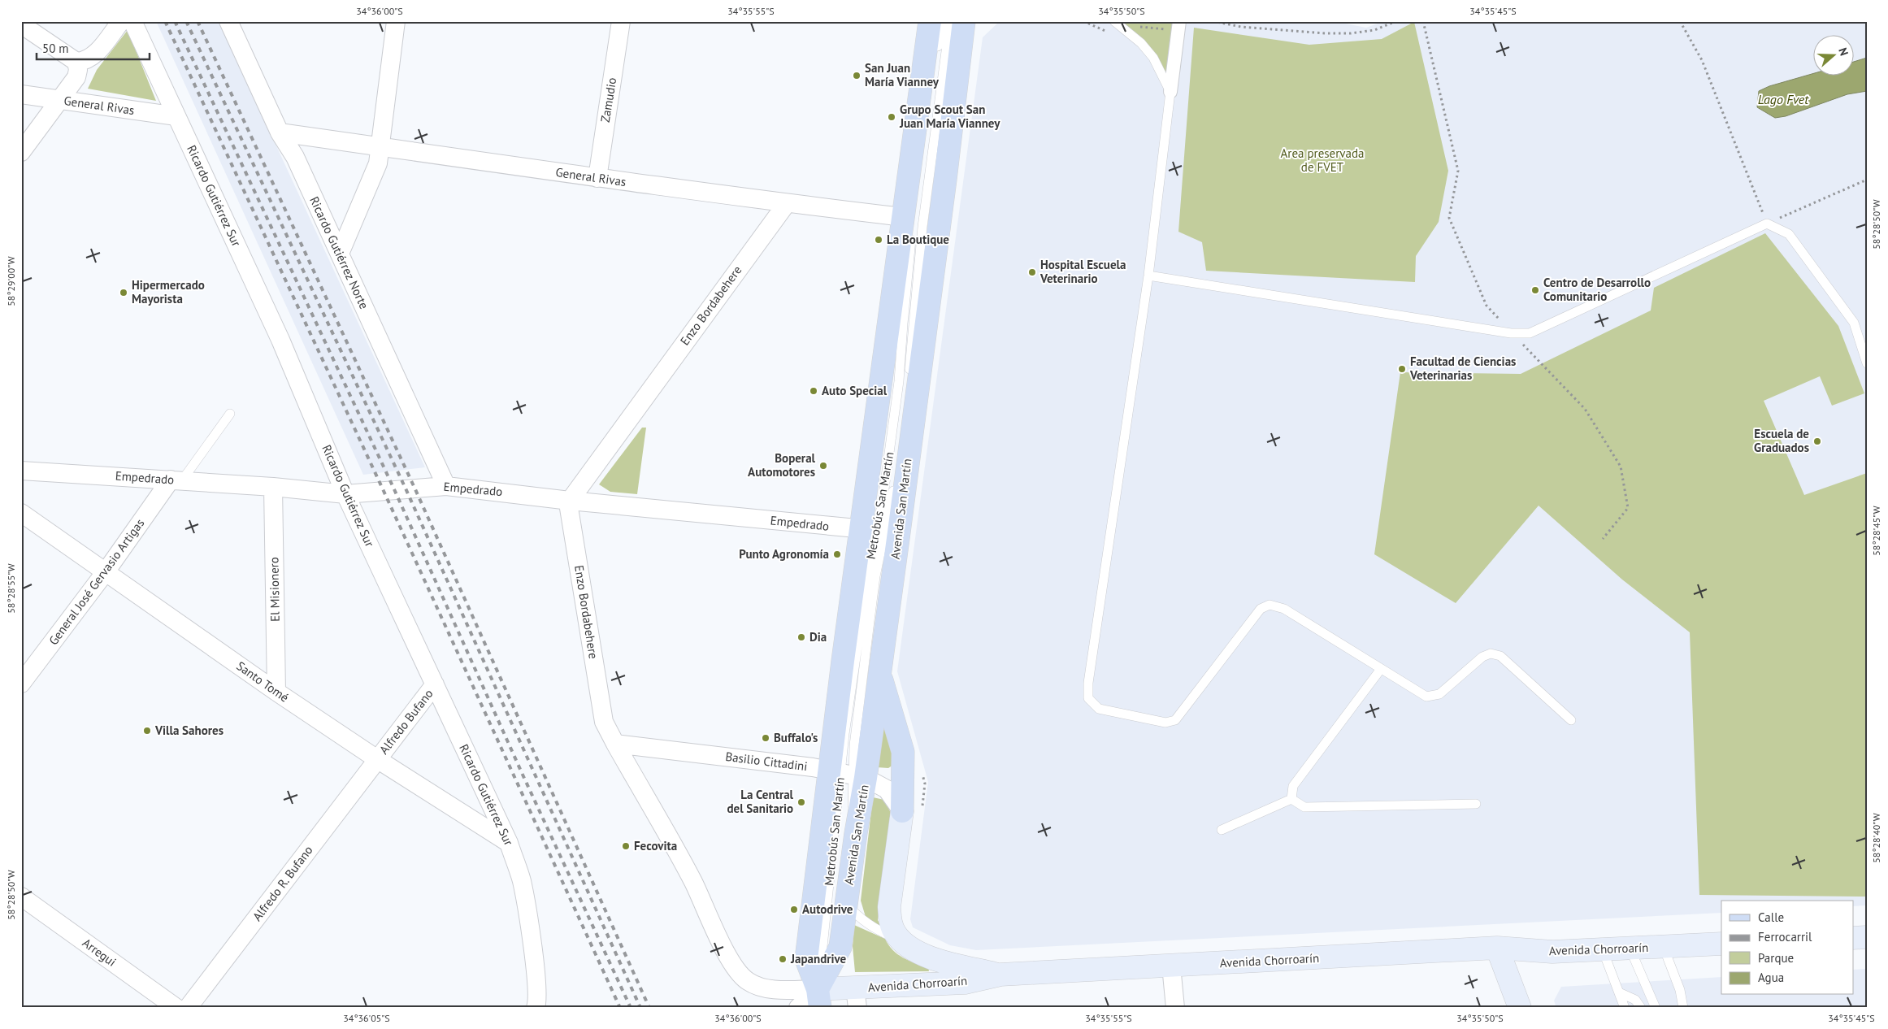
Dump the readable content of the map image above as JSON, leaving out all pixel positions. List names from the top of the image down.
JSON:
{
  "streets": {
    "main road": ["Avenida San Martín", "Avenida Chorroarín"],
    "street": [
      "Zamudio",
      "General Rivas",
      "Ricardo Gutiérrez Sur",
      "Ricardo Gutiérrez Norte",
      "Enzo Bordabehere",
      "Empedrado",
      "General José Gervasio Artigas",
      "El Misionero",
      "Santo Tomé",
      "Alfredo Bufano",
      "Basilio Cittadini",
      "Alfredo R. Bufano",
      "Arregui"
    ],
    "lane": ["Metrobús San Martín"]
  },
  "crossings": [
    ["Zamudio", "General Rivas"],
    ["General Rivas", "Ricardo Gutiérrez Sur"],
    ["General Rivas", "Ricardo Gutiérrez Norte"],
    ["General Rivas", "Enzo Bordabehere"],
    ["General Rivas", "Avenida San Martín"],
    ["Ricardo Gutiérrez Sur", "Empedrado"],
    ["Ricardo Gutiérrez Sur", "Santo Tomé"],
    ["Ricardo Gutiérrez Sur", "Alfredo Bufano"],
    ["Ricardo Gutiérrez Norte", "Empedrado"],
    ["Enzo Bordabehere", "Empedrado"],
    ["Enzo Bordabehere", "Avenida San Martín"],
    ["Enzo Bordabehere", "Basilio Cittadini"],
    ["Enzo Bordabehere", "Avenida Chorroarín"],
    ["Empedrado", "Metrobús San Martín"],
    ["Empedrado", "Avenida San Martín"],
    ["Empedrado", "General José Gervasio Artigas"],
    ["Empedrado", "El Misionero"],
    ["Metrobús San Martín", "Avenida San Martín"],
    ["Avenida San Martín", "Basilio Cittadini"],
    ["Avenida San Martín", "Avenida Chorroarín"],
    ["General José Gervasio Artigas", "Santo Tomé"],
    ["El Misionero", "Santo Tomé"],
    ["Santo Tomé", "Alfredo Bufano"],
    ["Santo Tomé", "Alfredo R. Bufano"],
    ["Alfredo Bufano", "Alfredo R. Bufano"]
  ],
  "water": ["Lago Fvet"],
  "parks": ["Area preservada de FVET"],
  "places": [
    "San Juan María Vianney",
    "Grupo Scout San Juan María Vianney",
    "La Boutique",
    "Hospital Escuela Veterinario",
    "Centro de Desarrollo Comunitario",
    "Hipermercado Mayorista",
    "Facultad de Ciencias Veterinarias",
    "Auto Special",
    "Escuela de Graduados",
    "Boperal Automotores",
    "Punto Agronomía",
    "Dia",
    "Villa Sahores",
    "Buffalo's",
    "La Central del Sanitario",
    "Fecovita",
    "Autodrive",
    "Japandrive"
  ],
  "legend": [
    "Calle",
    "Ferrocarril",
    "Parque",
    "Agua"
  ],
  "scale_bar": "50 m",
  "north": "right",
  "coordinates": [
    "34°36'00\"S",
    "34°35'55\"S",
    "34°35'50\"S",
    "34°35'45\"S",
    "58°28'50\"W",
    "58°29'00\"W",
    "58°28'45\"W",
    "58°28'55\"W",
    "58°28'40\"W",
    "34°36'05\"S"
  ]
}
